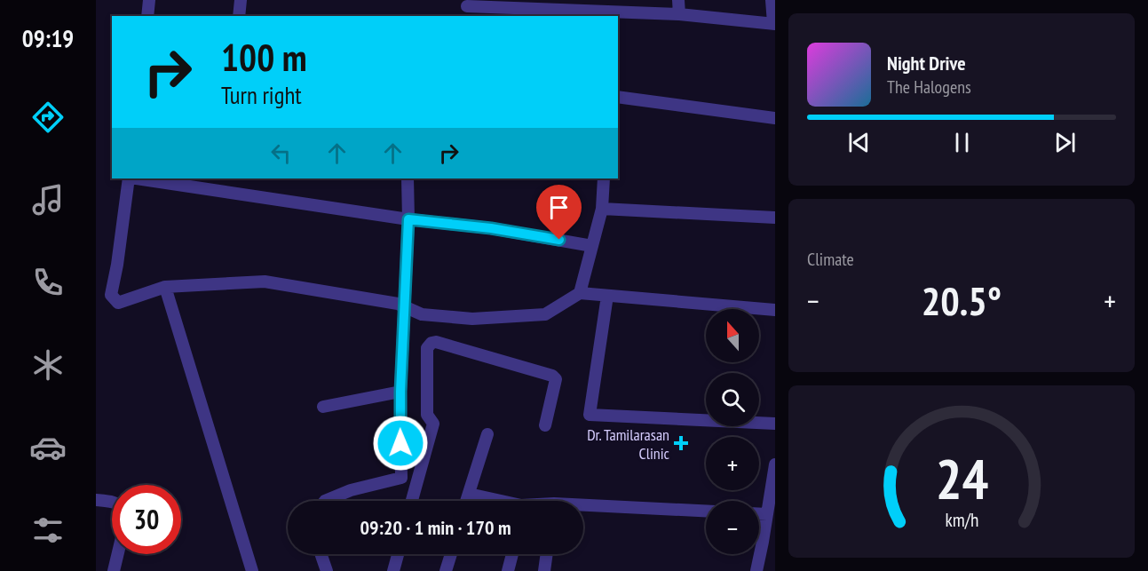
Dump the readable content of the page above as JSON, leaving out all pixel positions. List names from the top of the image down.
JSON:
{
  "places": {
    "health": ["Dr. Tamilarasan Clinic"]
  },
  "north": "top",
  "page": {
    "tabs": "09:19",
    "turn": ["100 m", "Turn right"],
    "song": ["Night Drive", "The Halogens"],
    "tile": "Climate",
    "heat": ["−", "20.5°", "+"],
    "map_buttons": ["+", "−"],
    "limit": "30",
    "trip": "09:20 · 1 min · 170 m",
    "gauge": ["24", "km/h"]
  }
}
